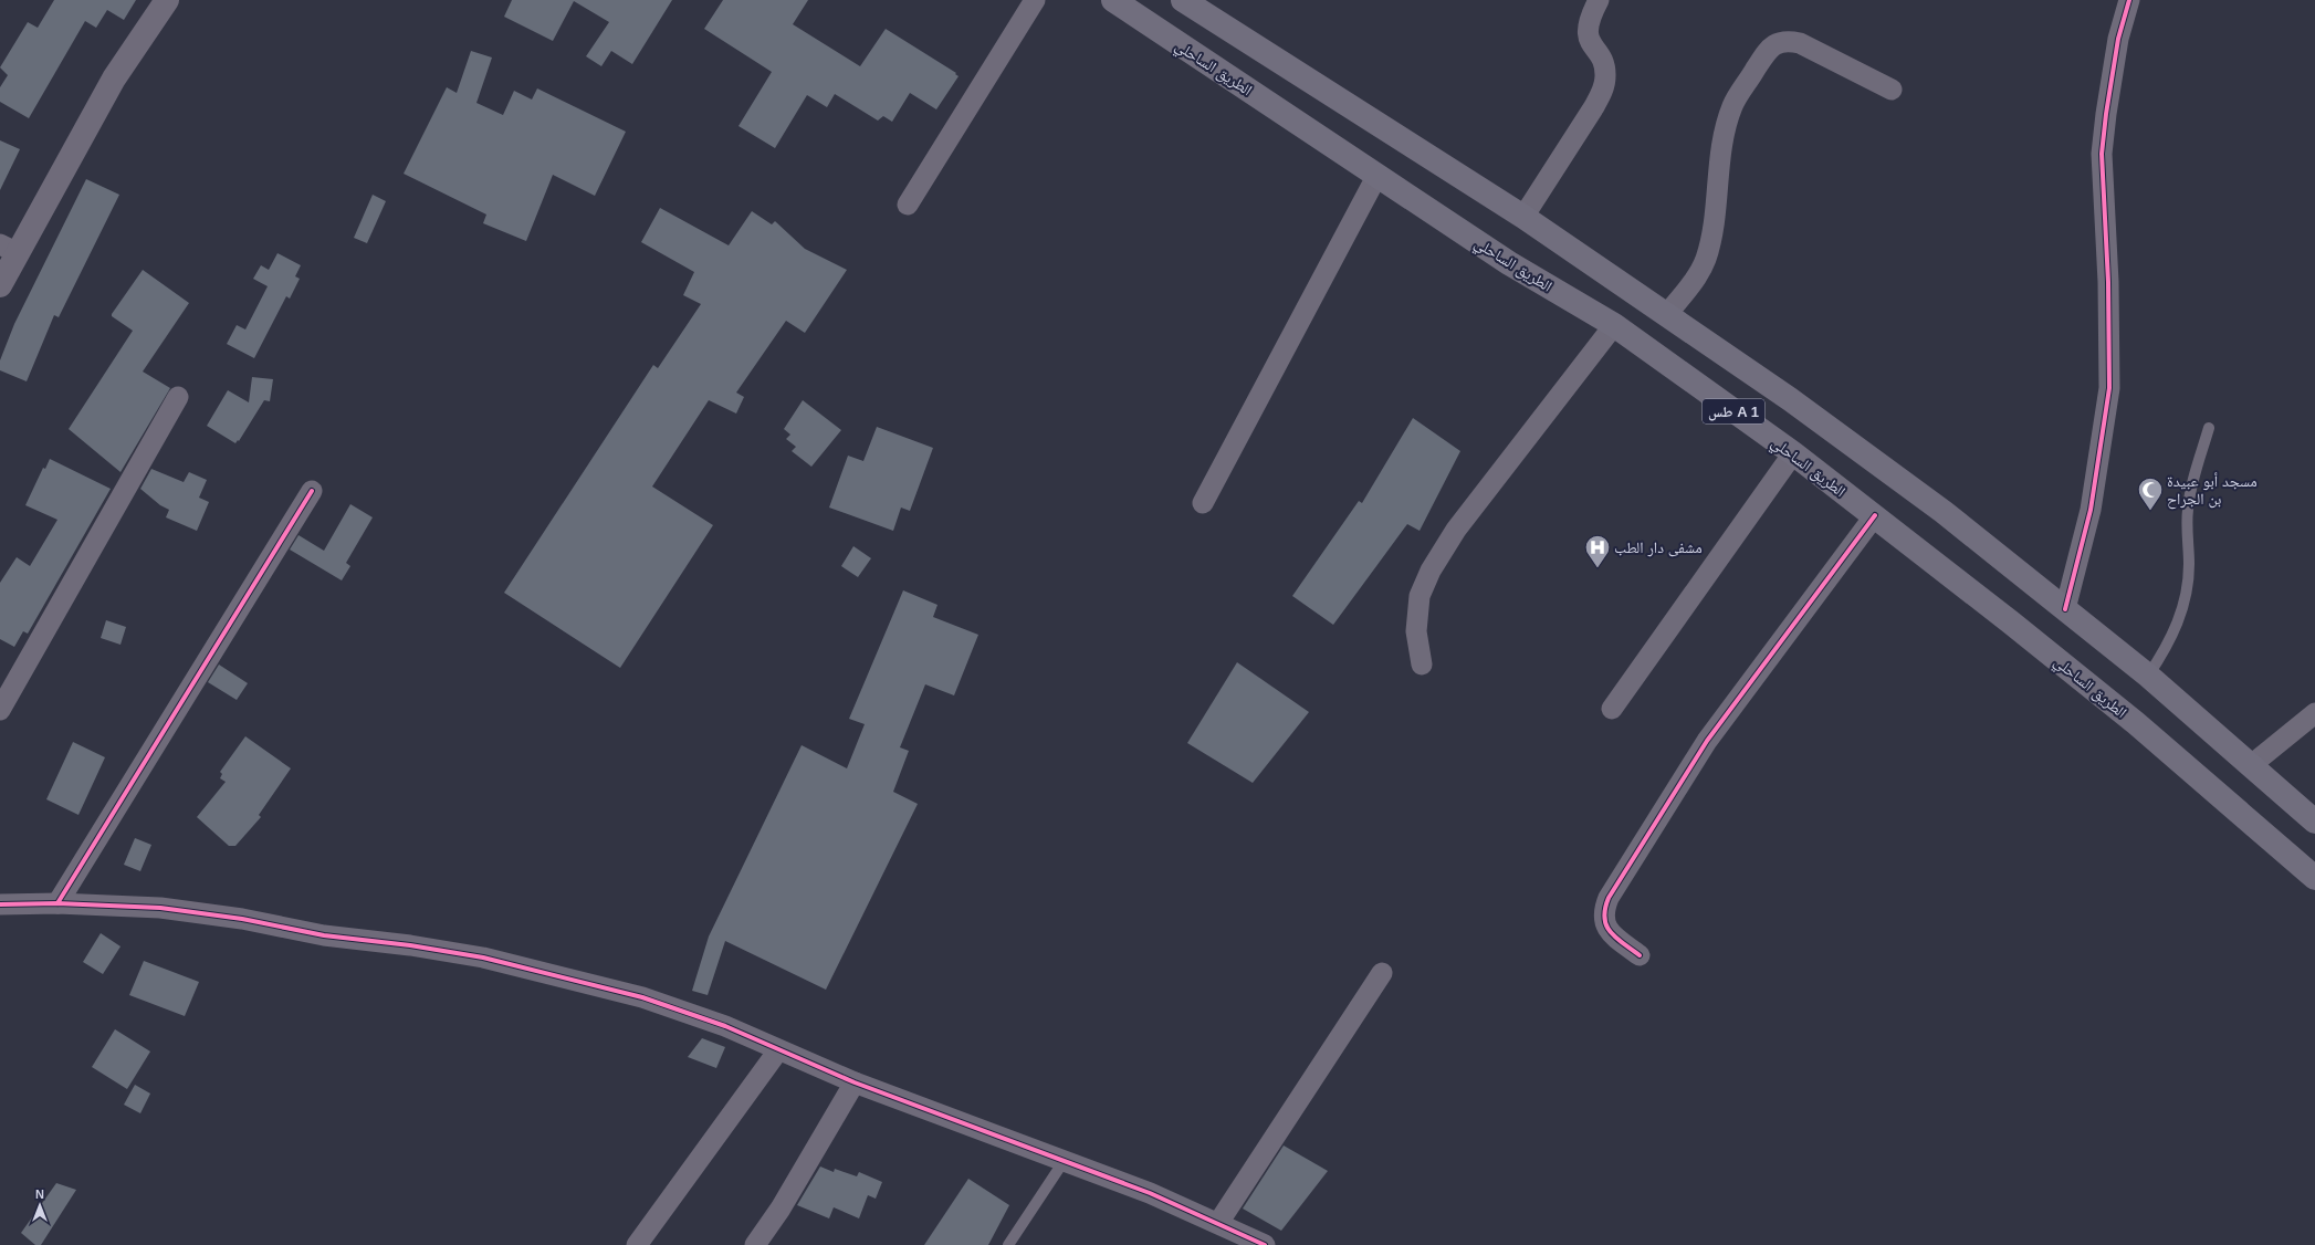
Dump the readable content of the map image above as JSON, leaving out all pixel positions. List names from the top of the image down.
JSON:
{
  "streets": {
    "highway": ["الطريق الساحلي", "طس A 1"]
  },
  "places": {
    "mosque": ["مسجد أبو عبيدة بن الجراح"],
    "hospital": ["مشفى دار الطب"]
  },
  "north": "top"
}
